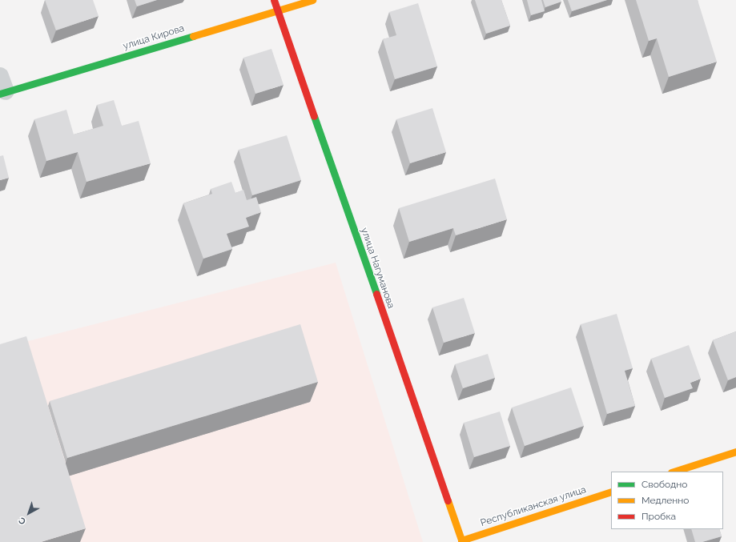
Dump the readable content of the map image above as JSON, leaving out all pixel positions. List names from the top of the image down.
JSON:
{
  "streets": {
    "street": ["улица Кирова", "улица Нагуманова", "Республиканская улица"]
  },
  "crossings": [
    ["улица Кирова", "улица Нагуманова"],
    ["улица Нагуманова", "Республиканская улица"]
  ],
  "legend": ["Свободно", "Медленно", "Пробка"],
  "north": "bottom left"
}
